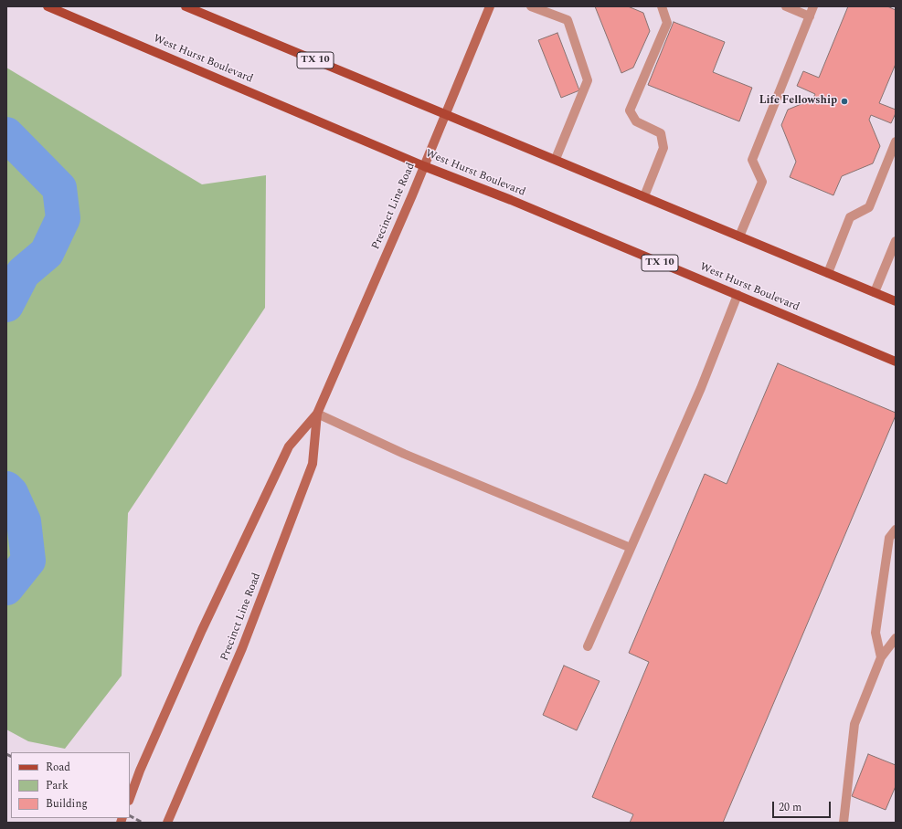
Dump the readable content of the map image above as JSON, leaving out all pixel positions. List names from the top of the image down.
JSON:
{
  "streets": {
    "main road": ["West Hurst Boulevard", "TX 10", "Precinct Line Road"]
  },
  "crossings": [
    ["West Hurst Boulevard", "Precinct Line Road"],
    ["TX 10", "Precinct Line Road"]
  ],
  "places": ["Life Fellowship"],
  "legend": ["Road", "Park", "Building"],
  "scale_bar": "20 m"
}
